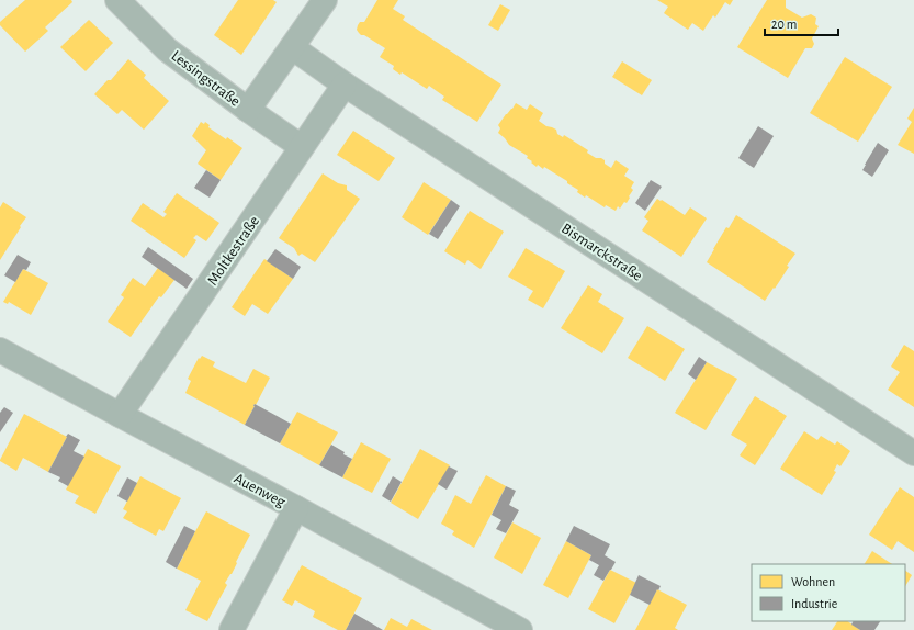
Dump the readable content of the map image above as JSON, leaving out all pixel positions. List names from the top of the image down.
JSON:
{
  "streets": {
    "street": [
      "Lessingstraße",
      "Moltkestraße",
      "Bismarckstraße",
      "Auenweg"
    ]
  },
  "crossings": [
    ["Lessingstraße", "Moltkestraße"],
    ["Moltkestraße", "Bismarckstraße"],
    ["Moltkestraße", "Auenweg"]
  ],
  "legend": ["Wohnen", "Industrie"],
  "scale_bar": "20 m"
}
